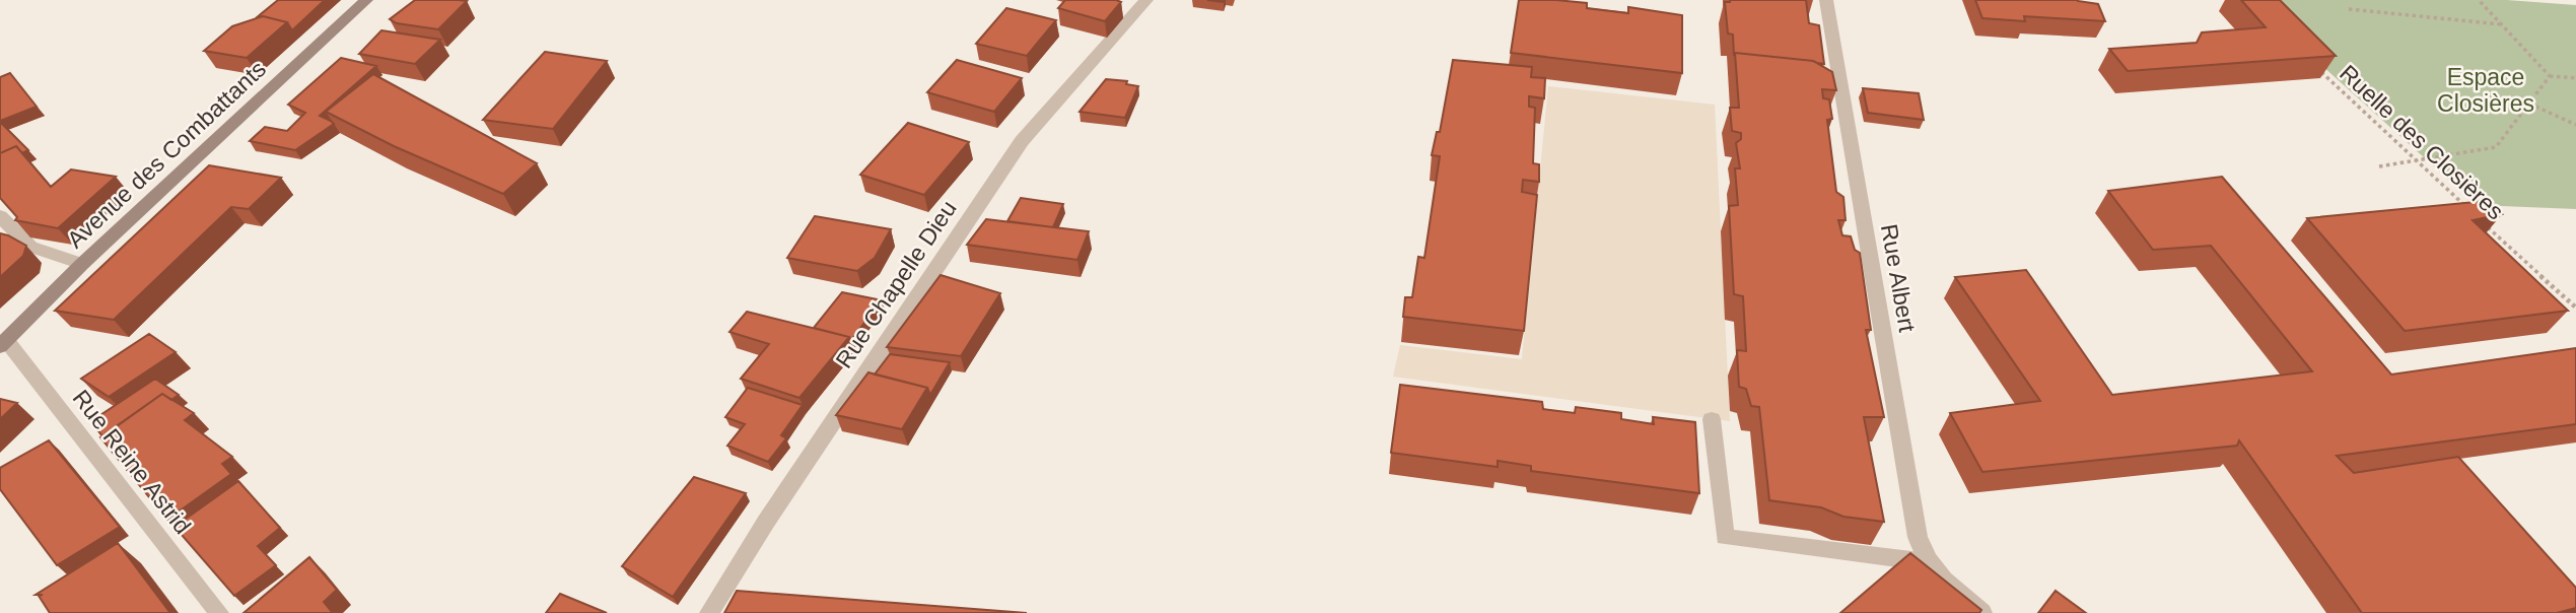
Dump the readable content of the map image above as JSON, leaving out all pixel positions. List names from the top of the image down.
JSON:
{
  "streets": {
    "street": [
      "Avenue des Combattants",
      "Rue Albert",
      "Rue Chapelle Dieu",
      "Rue Reine Astrid"
    ],
    "path": ["Ruelle des Closières"]
  },
  "crossings": [
    ["Avenue des Combattants", "Rue Reine Astrid"]
  ],
  "parks": ["Espace Closières"]
}
